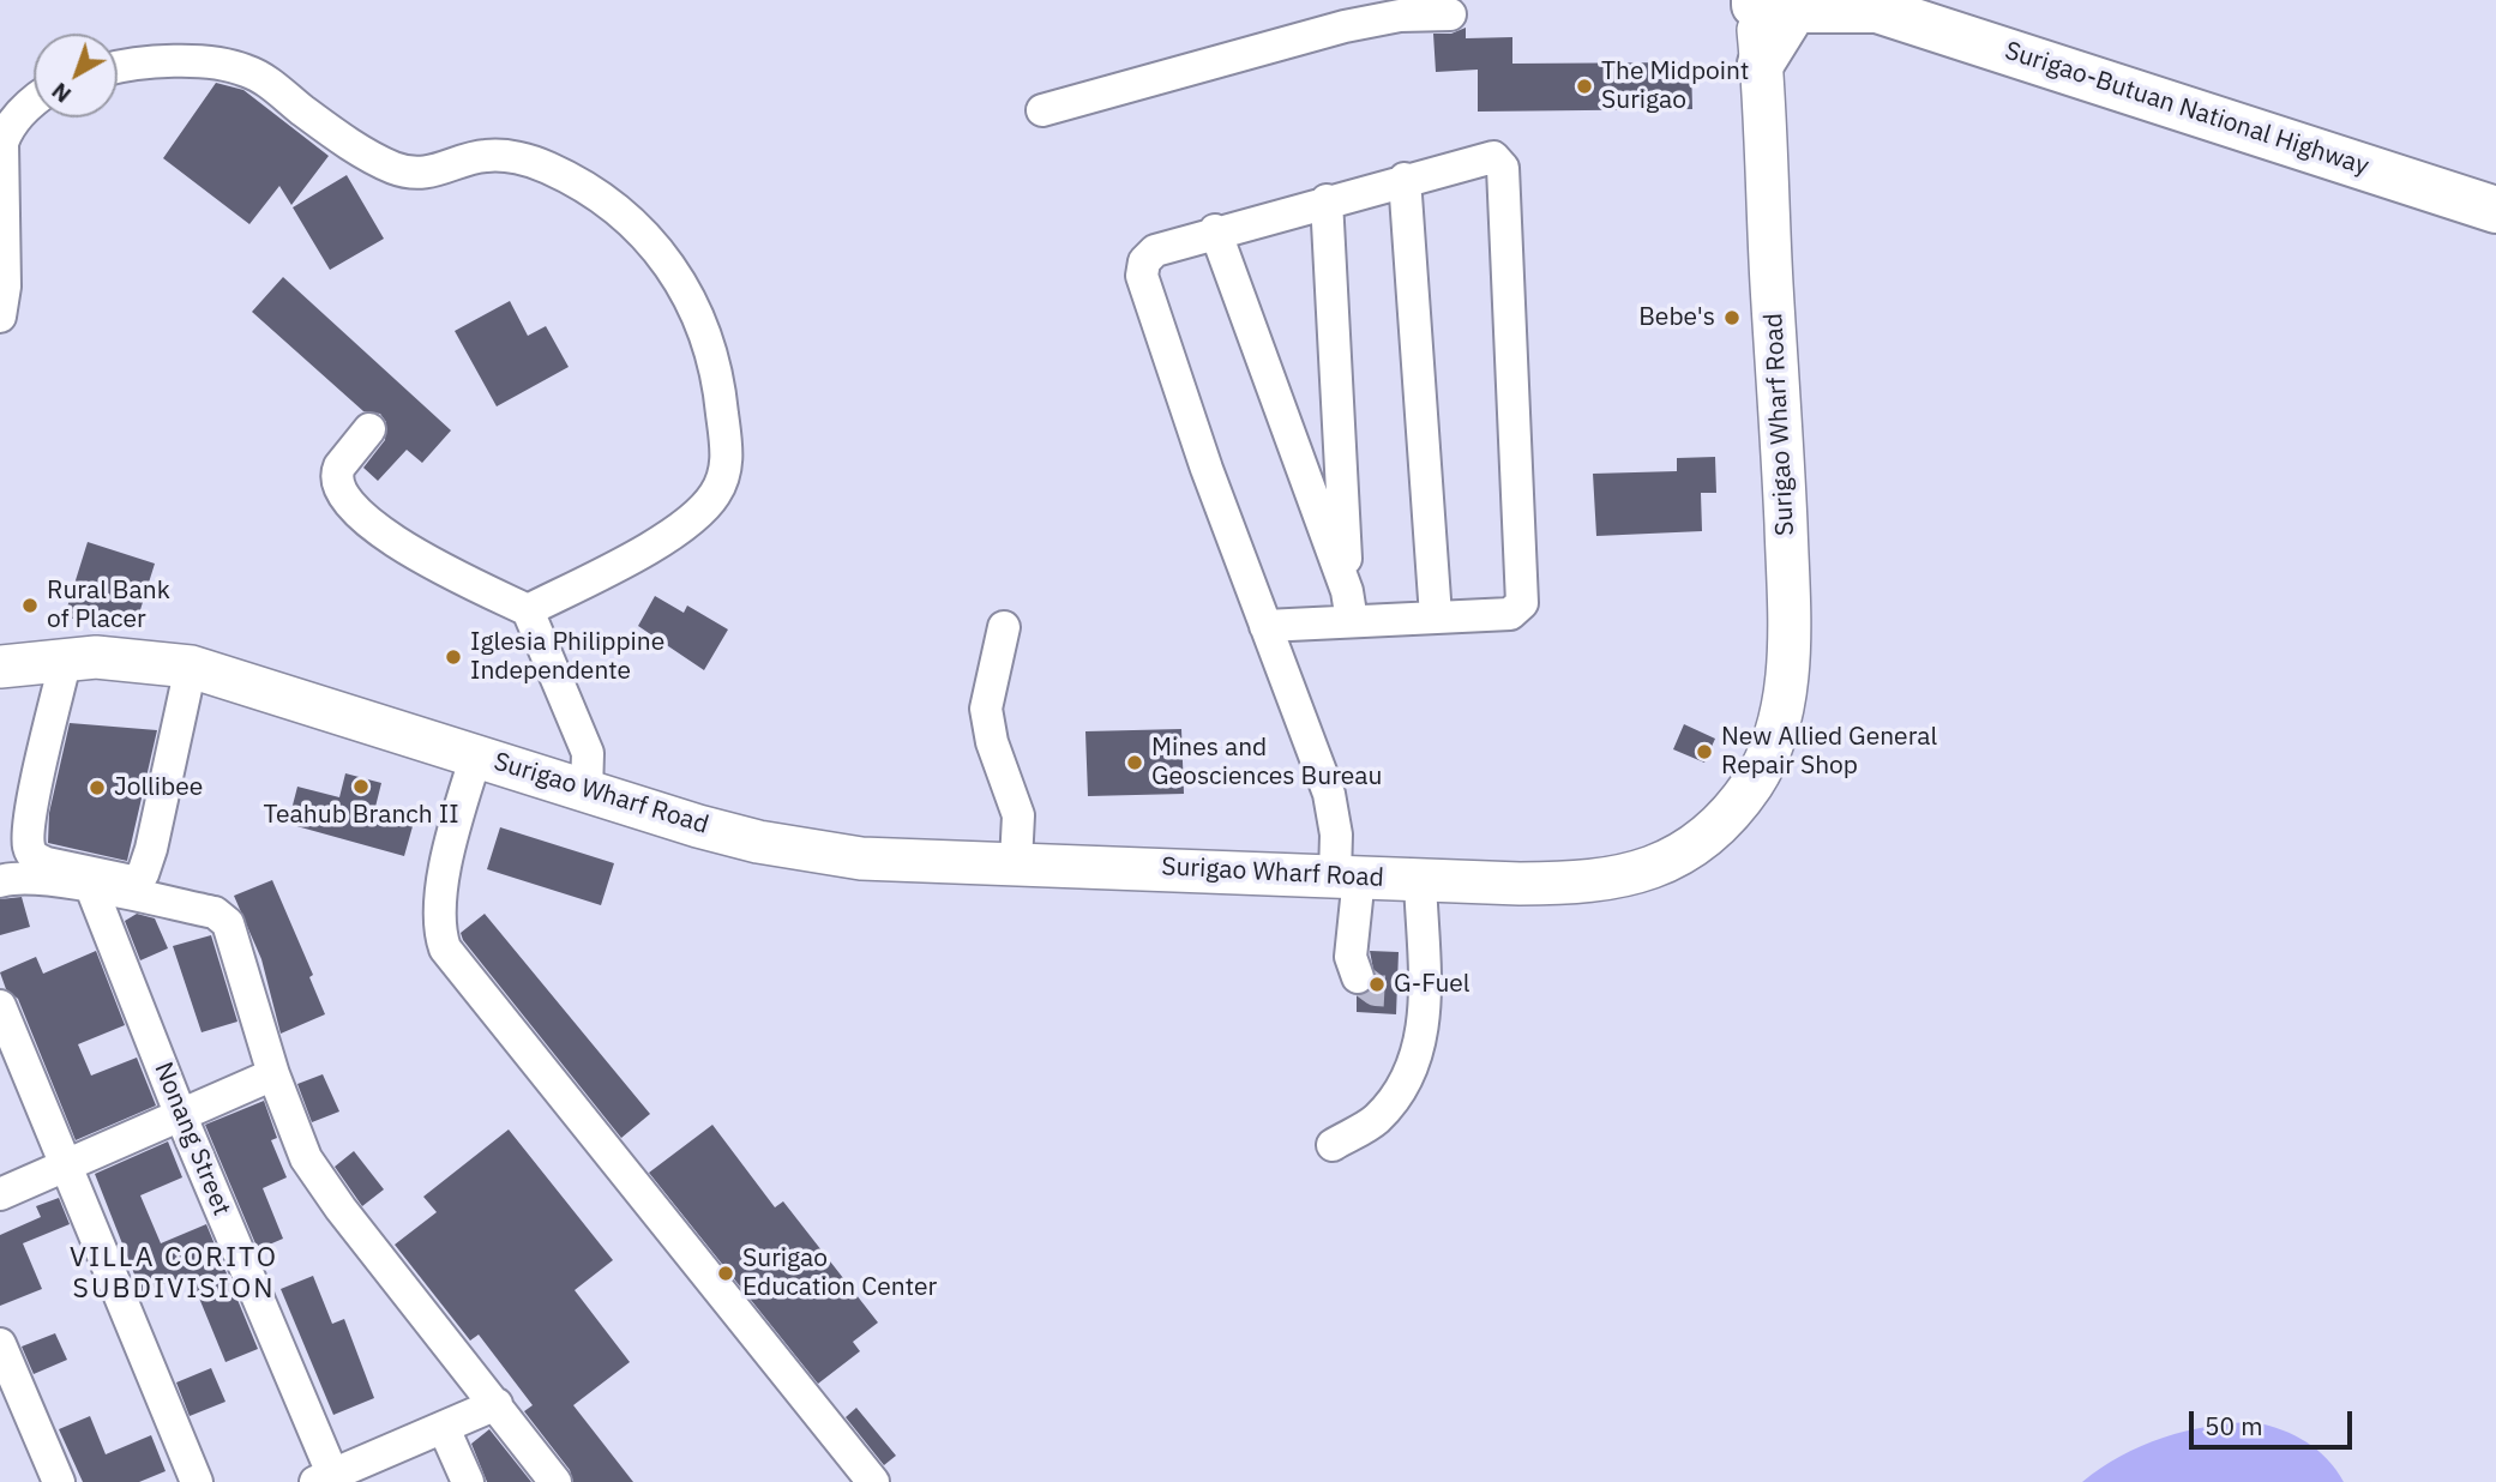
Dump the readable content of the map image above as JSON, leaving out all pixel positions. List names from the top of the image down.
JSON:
{
  "streets": {
    "highway": ["Surigao-Butuan National Highway"],
    "main road": ["Surigao Wharf Road"],
    "street": ["Nonang Street"]
  },
  "districts": ["VILLA CORITO SUBDIVISION"],
  "places": [
    "The Midpoint Surigao",
    "Bebe's",
    "Rural Bank of Placer",
    "Iglesia Philippine Independente",
    "New Allied General Repair Shop",
    "Mines and Geosciences Bureau",
    "Teahub Branch II",
    "Jollibee",
    "G-Fuel",
    "Surigao Education Center"
  ],
  "scale_bar": "50 m",
  "north": "bottom left"
}
